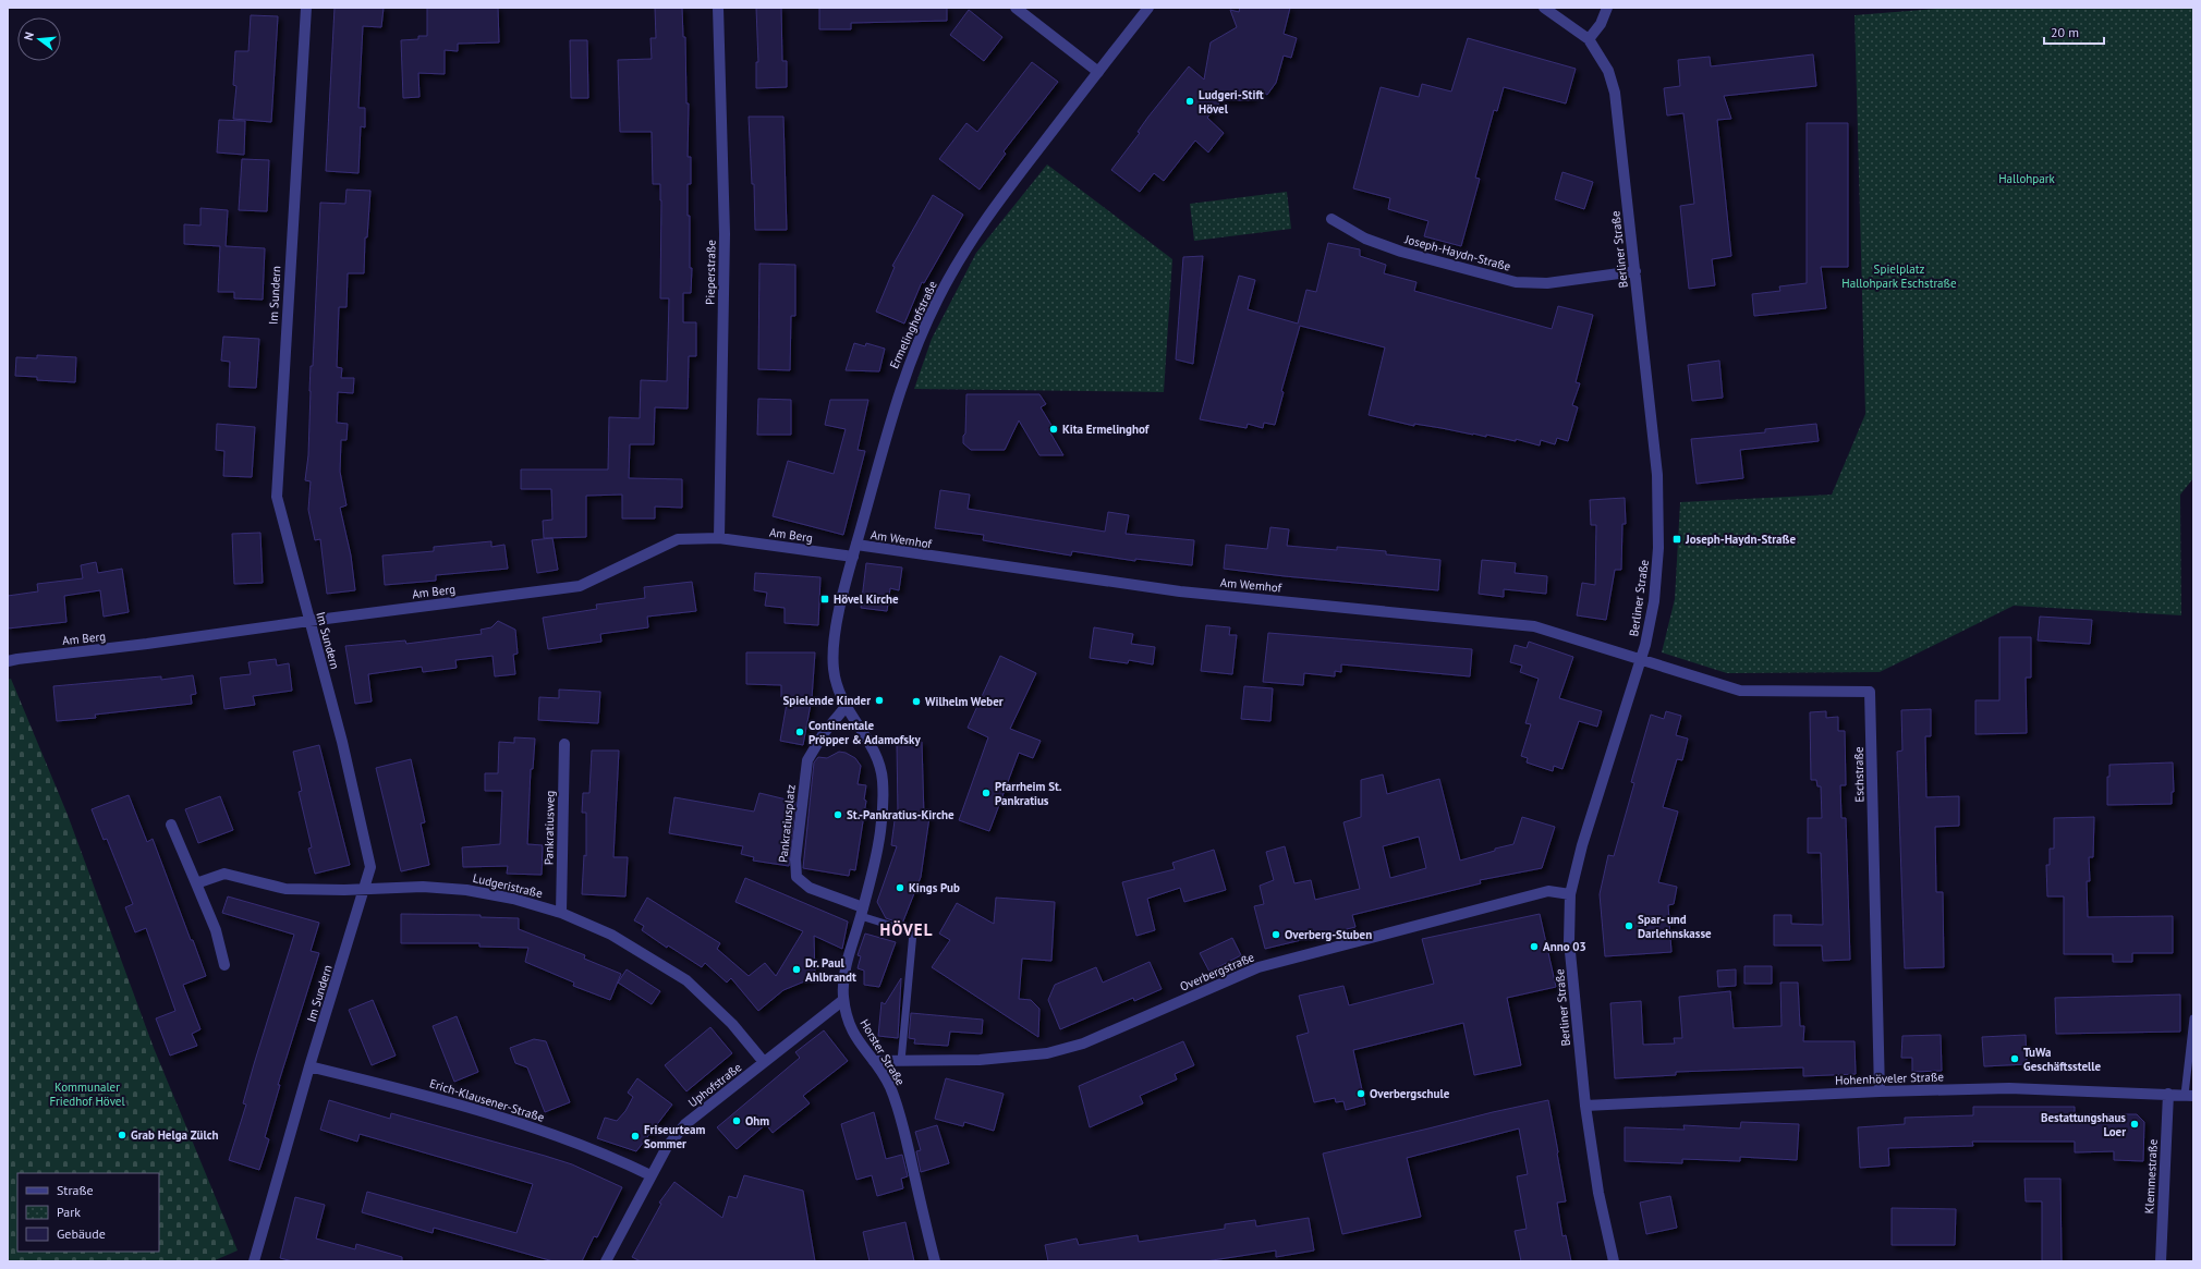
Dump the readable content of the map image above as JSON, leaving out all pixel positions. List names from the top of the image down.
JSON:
{
  "streets": {
    "street": [
      "Berliner Straße",
      "Joseph-Haydn-Straße",
      "Pieperstraße",
      "Im Sundern",
      "Ermelinghofstraße",
      "Am Berg",
      "Am Wemhof",
      "Eschstraße",
      "Pankratiusplatz",
      "Pankratiusweg",
      "Ludgeristraße",
      "Overbergstraße",
      "Horster Straße",
      "Hohenhöveler Straße",
      "Uphofstraße",
      "Erich-Klausener-Straße",
      "Klemmestraße"
    ]
  },
  "crossings": [
    ["Berliner Straße", "Joseph-Haydn-Straße"],
    ["Berliner Straße", "Am Wemhof"],
    ["Berliner Straße", "Eschstraße"],
    ["Berliner Straße", "Overbergstraße"],
    ["Berliner Straße", "Hohenhöveler Straße"],
    ["Pieperstraße", "Am Berg"],
    ["Im Sundern", "Am Berg"],
    ["Im Sundern", "Ludgeristraße"],
    ["Im Sundern", "Erich-Klausener-Straße"],
    ["Ermelinghofstraße", "Am Berg"],
    ["Ermelinghofstraße", "Am Wemhof"],
    ["Ermelinghofstraße", "Pankratiusplatz"],
    ["Am Wemhof", "Eschstraße"],
    ["Eschstraße", "Hohenhöveler Straße"],
    ["Pankratiusplatz", "Horster Straße"],
    ["Pankratiusweg", "Ludgeristraße"],
    ["Ludgeristraße", "Uphofstraße"],
    ["Overbergstraße", "Horster Straße"],
    ["Horster Straße", "Uphofstraße"],
    ["Hohenhöveler Straße", "Klemmestraße"],
    ["Uphofstraße", "Erich-Klausener-Straße"]
  ],
  "districts": ["HÖVEL"],
  "parks": ["Hallohpark", "Spielplatz Hallohpark Eschstraße", "Kommunaler Friedhof Hövel"],
  "places": {
    "other": [
      "Ludgeri-Stift Hövel",
      "Kita Ermelinghof",
      "Spielende Kinder",
      "Wilhelm Weber",
      "Continentale Pröpper & Adamofsky",
      "Pfarrheim St. Pankratius",
      "St.-Pankratius-Kirche",
      "Kings Pub",
      "Spar- und Darlehnskasse",
      "Overberg-Stuben",
      "Anno 03",
      "Dr. Paul Ahlbrandt",
      "TuWa Geschäftsstelle",
      "Overbergschule",
      "Ohm",
      "Bestattungshaus Loer",
      "Grab Helga Zülch",
      "Friseurteam Sommer"
    ],
    "transit": ["Joseph-Haydn-Straße", "Hövel Kirche"]
  },
  "legend": ["Straße", "Park", "Gebäude"],
  "scale_bar": "20 m",
  "north": "left"
}
